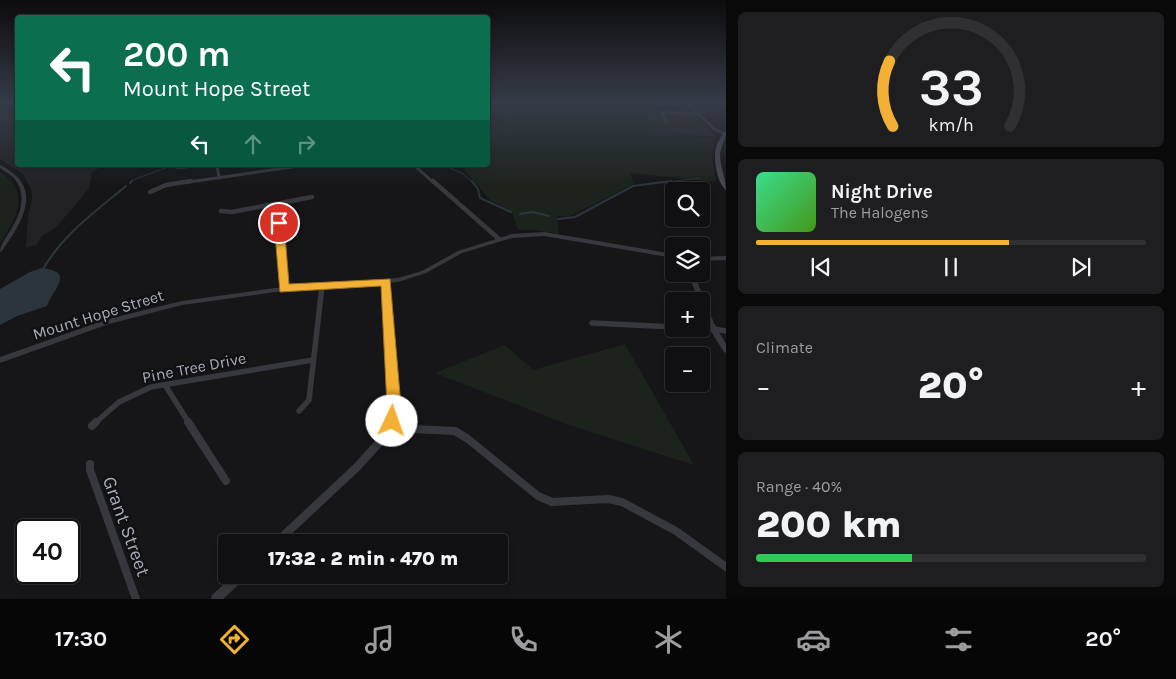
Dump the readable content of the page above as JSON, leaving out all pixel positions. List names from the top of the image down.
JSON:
{
  "streets": {
    "street": ["Mount Hope Street", "Pine Tree Drive", "Grant Street"]
  },
  "page": {
    "turn": ["200 m", "Mount Hope Street"],
    "song": ["Night Drive", "The Halogens"],
    "map_buttons": ["+", "−"],
    "tile": [
      "Climate",
      ["Range · 40%", "200 km"]
    ],
    "heat": ["−", "20°", "+"],
    "limit": "40",
    "trip": "17:32 · 2 min · 470 m",
    "tabs": ["17:30", "20°"],
    "gauge": ["33", "km/h"]
  }
}
